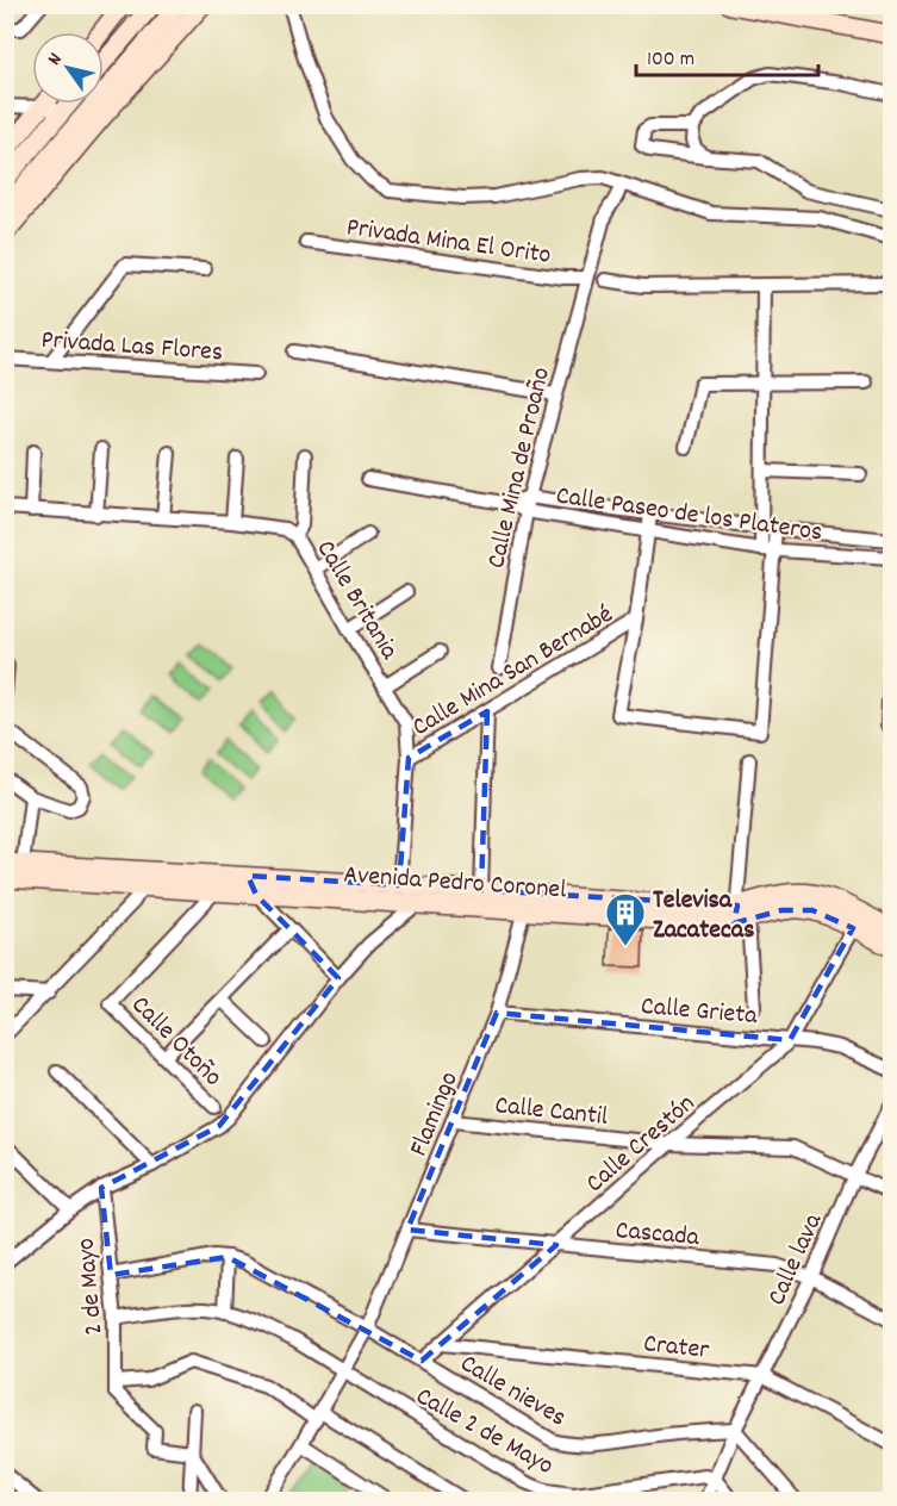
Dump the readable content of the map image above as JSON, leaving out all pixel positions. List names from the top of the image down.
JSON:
{
  "streets": {
    "main road": ["Avenida Pedro Coronel"],
    "street": [
      "Privada Mina El Orito",
      "Privada Las Flores",
      "Calle Mina de Proaño",
      "Calle Paseo de los Plateros",
      "Calle Britania",
      "Calle Mina San Bernabé",
      "Calle Grieta",
      "Calle Otoño",
      "Calle Cantil",
      "Flamingo",
      "Calle Crestón",
      "Cascada",
      "Calle lava",
      "2 de Mayo",
      "Crater",
      "Calle nieves",
      "Calle 2 de Mayo"
    ]
  },
  "crossings": [
    ["Privada Mina El Orito", "Calle Mina de Proaño"],
    ["Calle Mina de Proaño", "Calle Paseo de los Plateros"],
    ["Calle Britania", "Calle Mina San Bernabé"],
    ["Calle Britania", "Avenida Pedro Coronel"],
    ["Avenida Pedro Coronel", "Calle Otoño"],
    ["Avenida Pedro Coronel", "Flamingo"],
    ["Avenida Pedro Coronel", "Calle Crestón"],
    ["Calle Grieta", "Flamingo"],
    ["Calle Grieta", "Calle Crestón"],
    ["Calle Cantil", "Flamingo"],
    ["Calle Cantil", "Calle Crestón"],
    ["Calle Cantil", "Calle lava"],
    ["Flamingo", "Cascada"],
    ["Flamingo", "2 de Mayo"],
    ["Flamingo", "Calle nieves"],
    ["Flamingo", "Calle 2 de Mayo"],
    ["Calle Crestón", "Cascada"],
    ["Calle Crestón", "Crater"],
    ["Calle Crestón", "Calle nieves"],
    ["Cascada", "Calle lava"],
    ["Calle lava", "Crater"],
    ["Calle lava", "Calle nieves"],
    ["Calle lava", "Calle 2 de Mayo"],
    ["2 de Mayo", "Calle 2 de Mayo"]
  ],
  "places": {
    "building": ["Televisa Zacatecas"]
  },
  "scale_bar": "100 m",
  "north": "top left"
}
